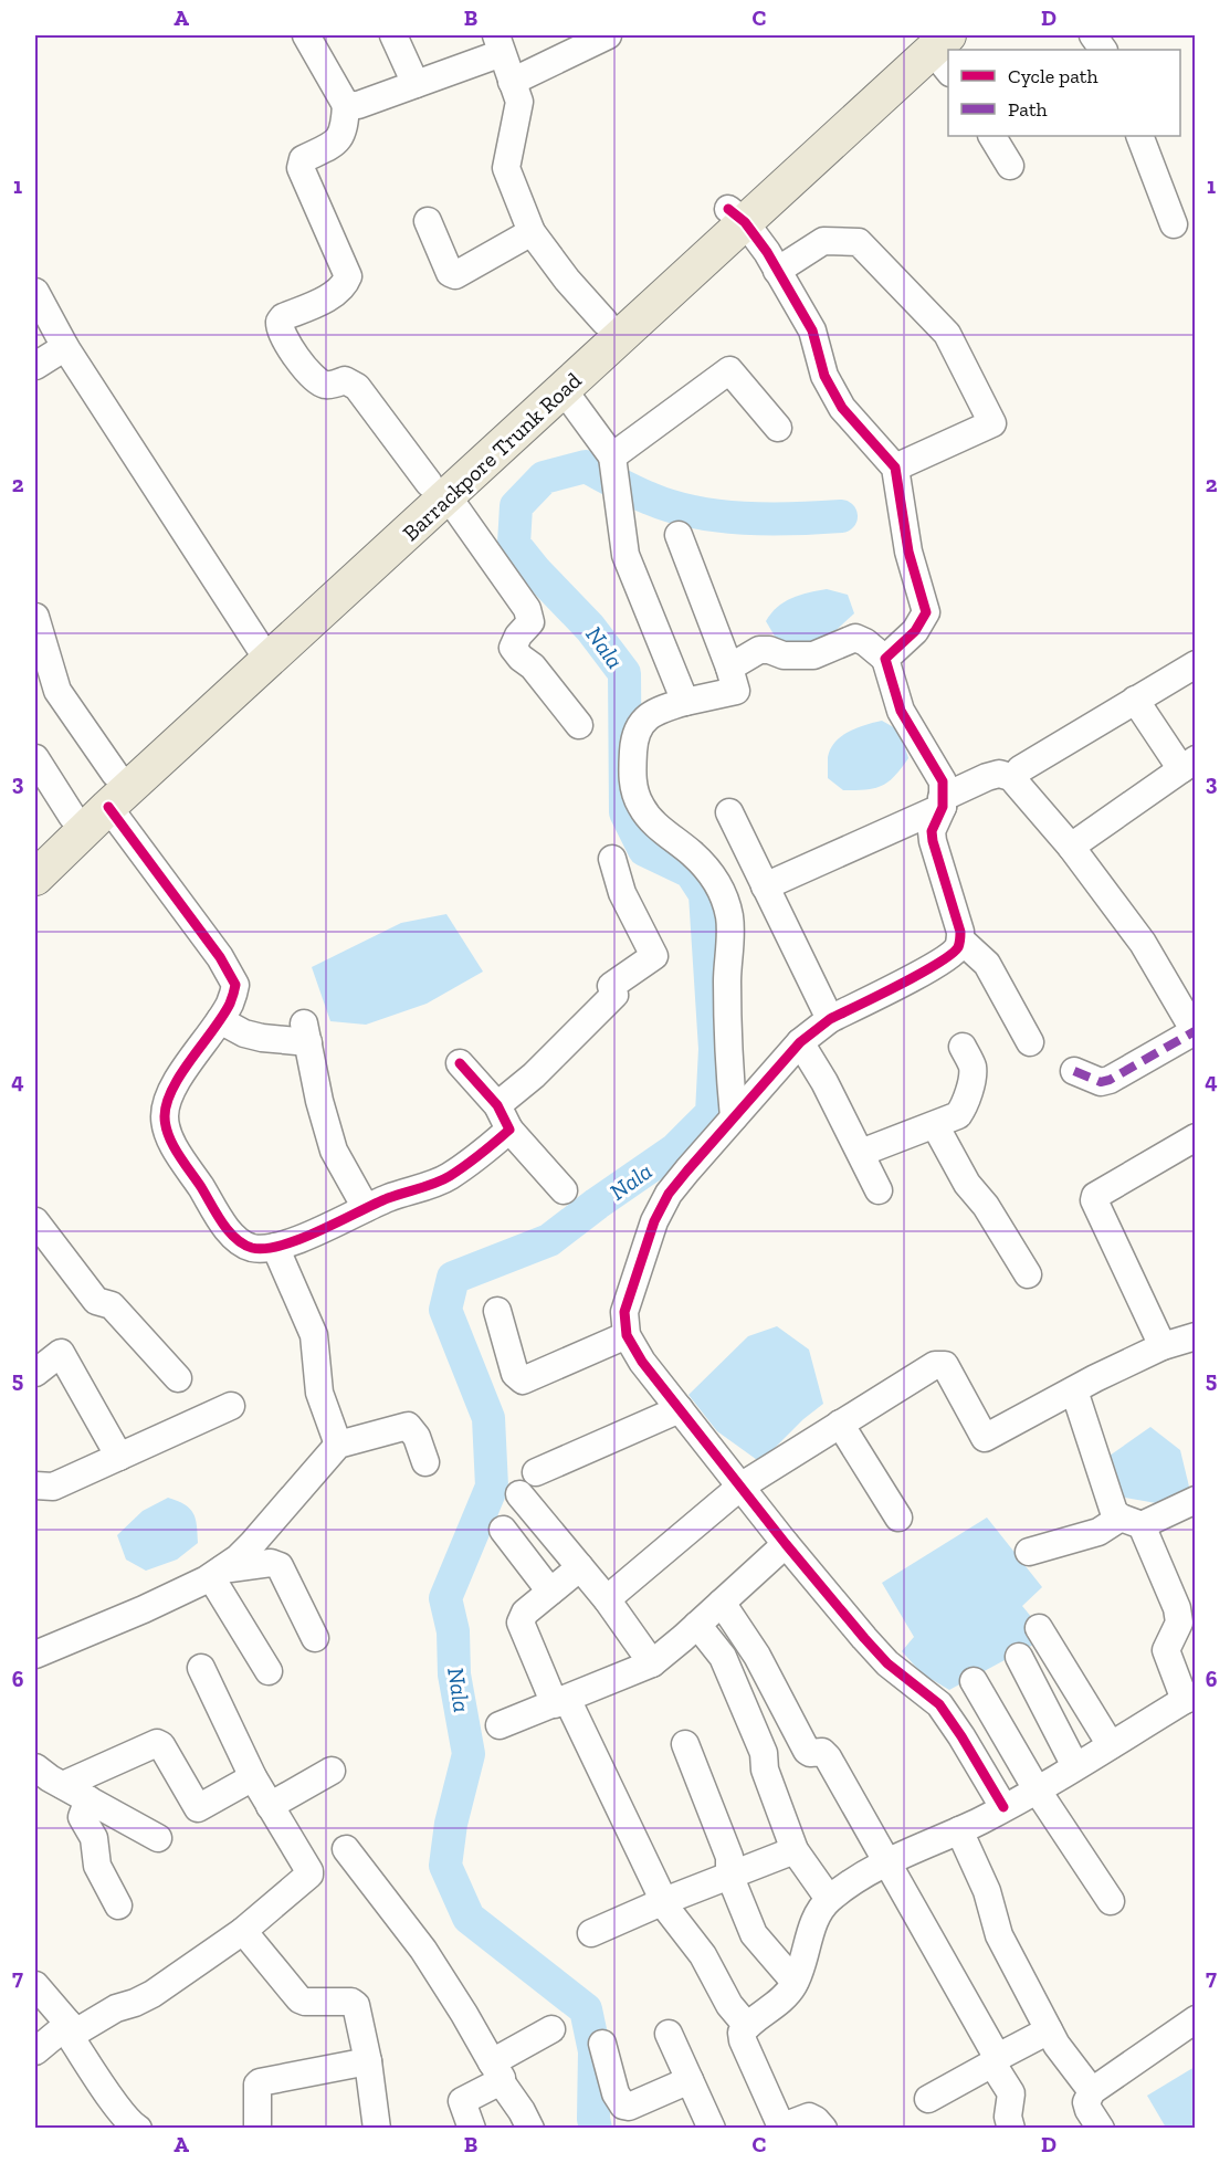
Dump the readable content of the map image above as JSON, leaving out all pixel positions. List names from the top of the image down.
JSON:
{
  "streets": {
    "main road": ["Barrackpore Trunk Road"]
  },
  "water": ["Nala"],
  "legend": ["Cycle path", "Path"],
  "grid": {
    "columns": [
      "A",
      "B",
      "C",
      "D"
    ],
    "rows": [
      "1",
      "2",
      "3",
      "4",
      "5",
      "6",
      "7"
    ]
  }
}
